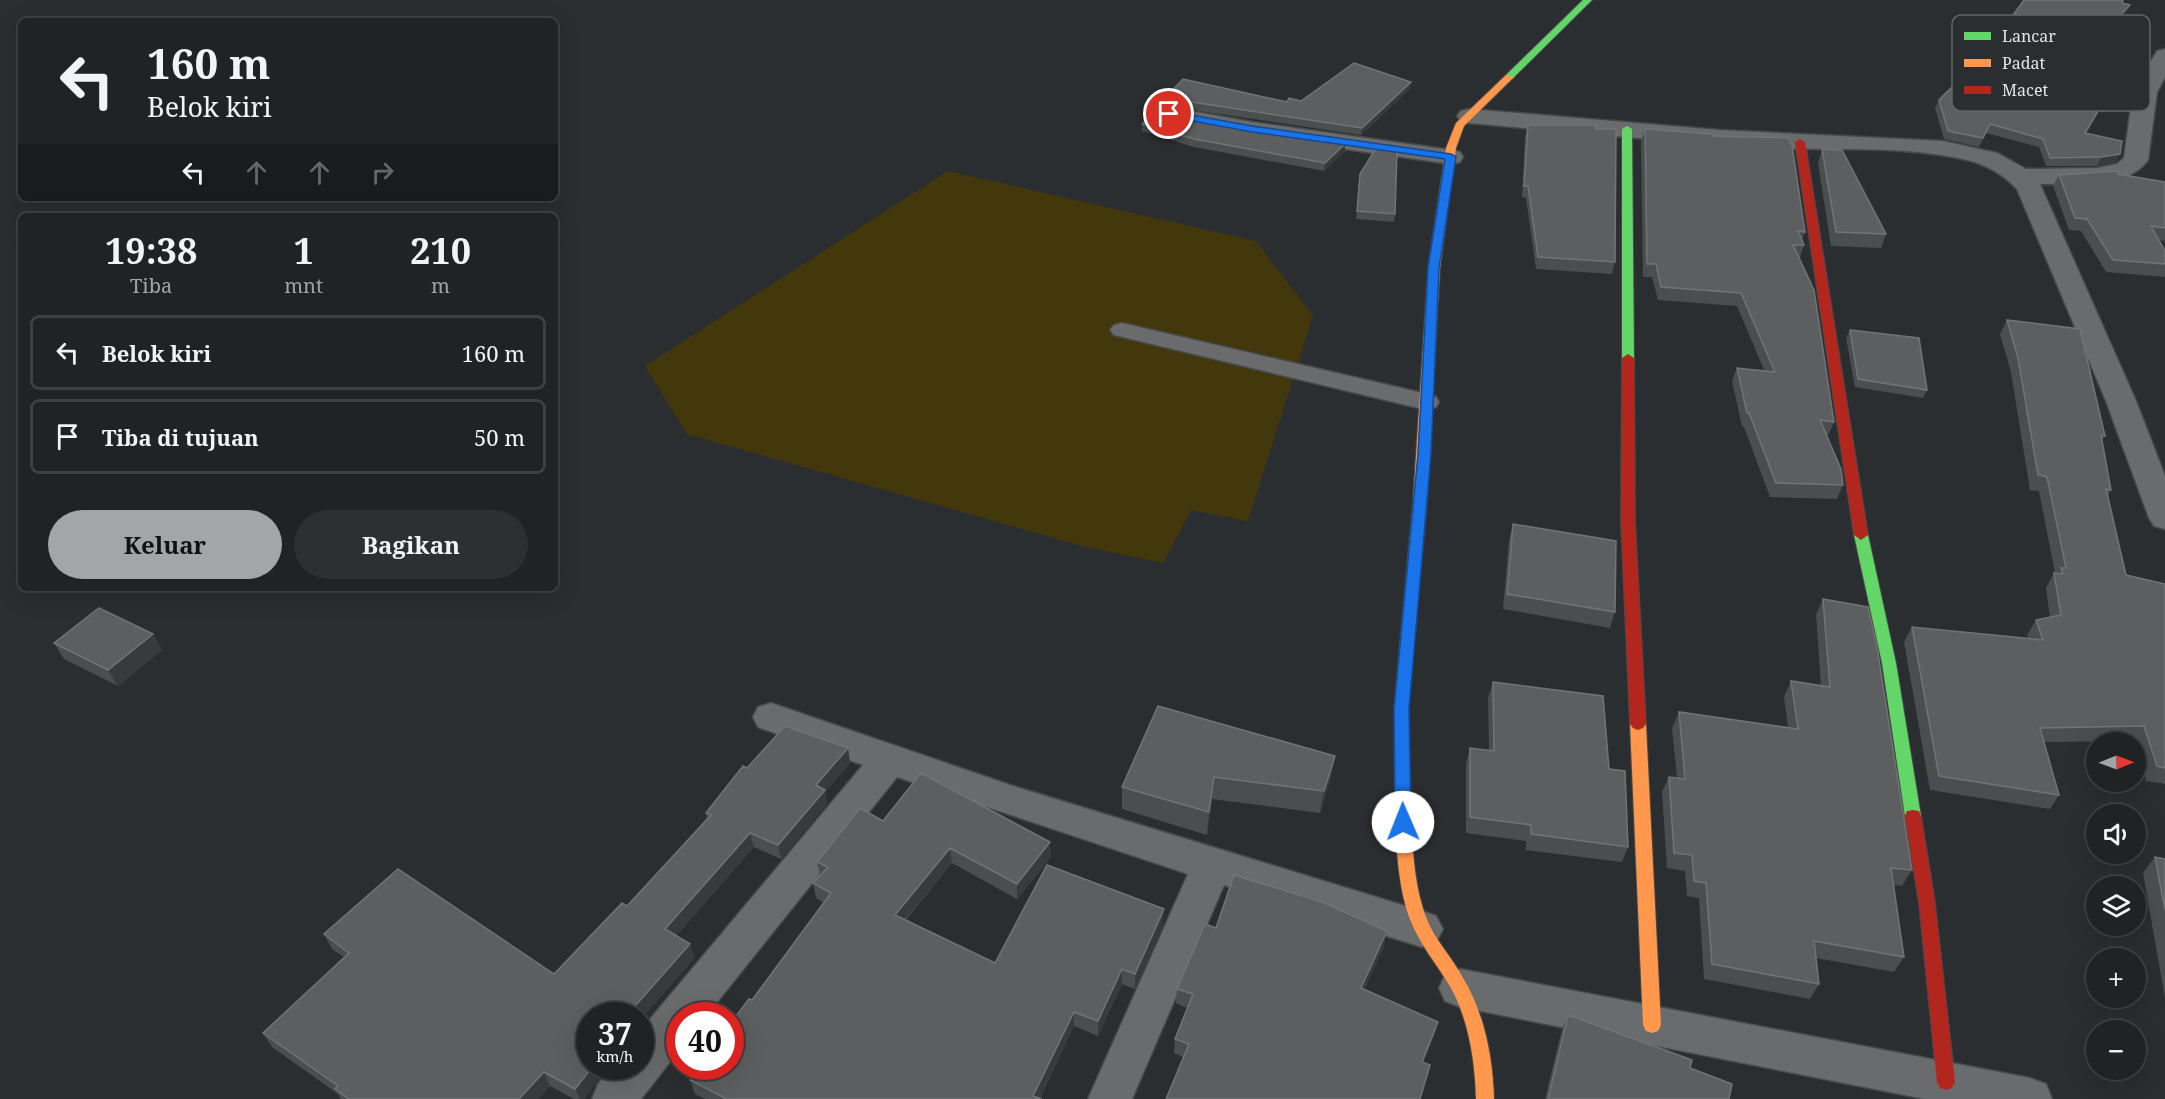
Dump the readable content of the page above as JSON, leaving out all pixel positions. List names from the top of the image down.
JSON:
{
  "legend": ["Lancar", "Padat", "Macet"],
  "north": "right",
  "page": {
    "turn": ["160 m", "Belok kiri"],
    "eta": [
      "19:38",
      "Tiba",
      "1",
      "mnt",
      "210",
      "m"
    ],
    "list": [
      {
        "name": "Belok kiri",
        "value": "160 m"
      },
      {
        "name": "Tiba di tujuan",
        "value": "50 m"
      }
    ],
    "buttons": ["Keluar", "Bagikan"],
    "map_buttons": ["+", "−"],
    "speed": "37 km/h",
    "limit": "40"
  }
}
